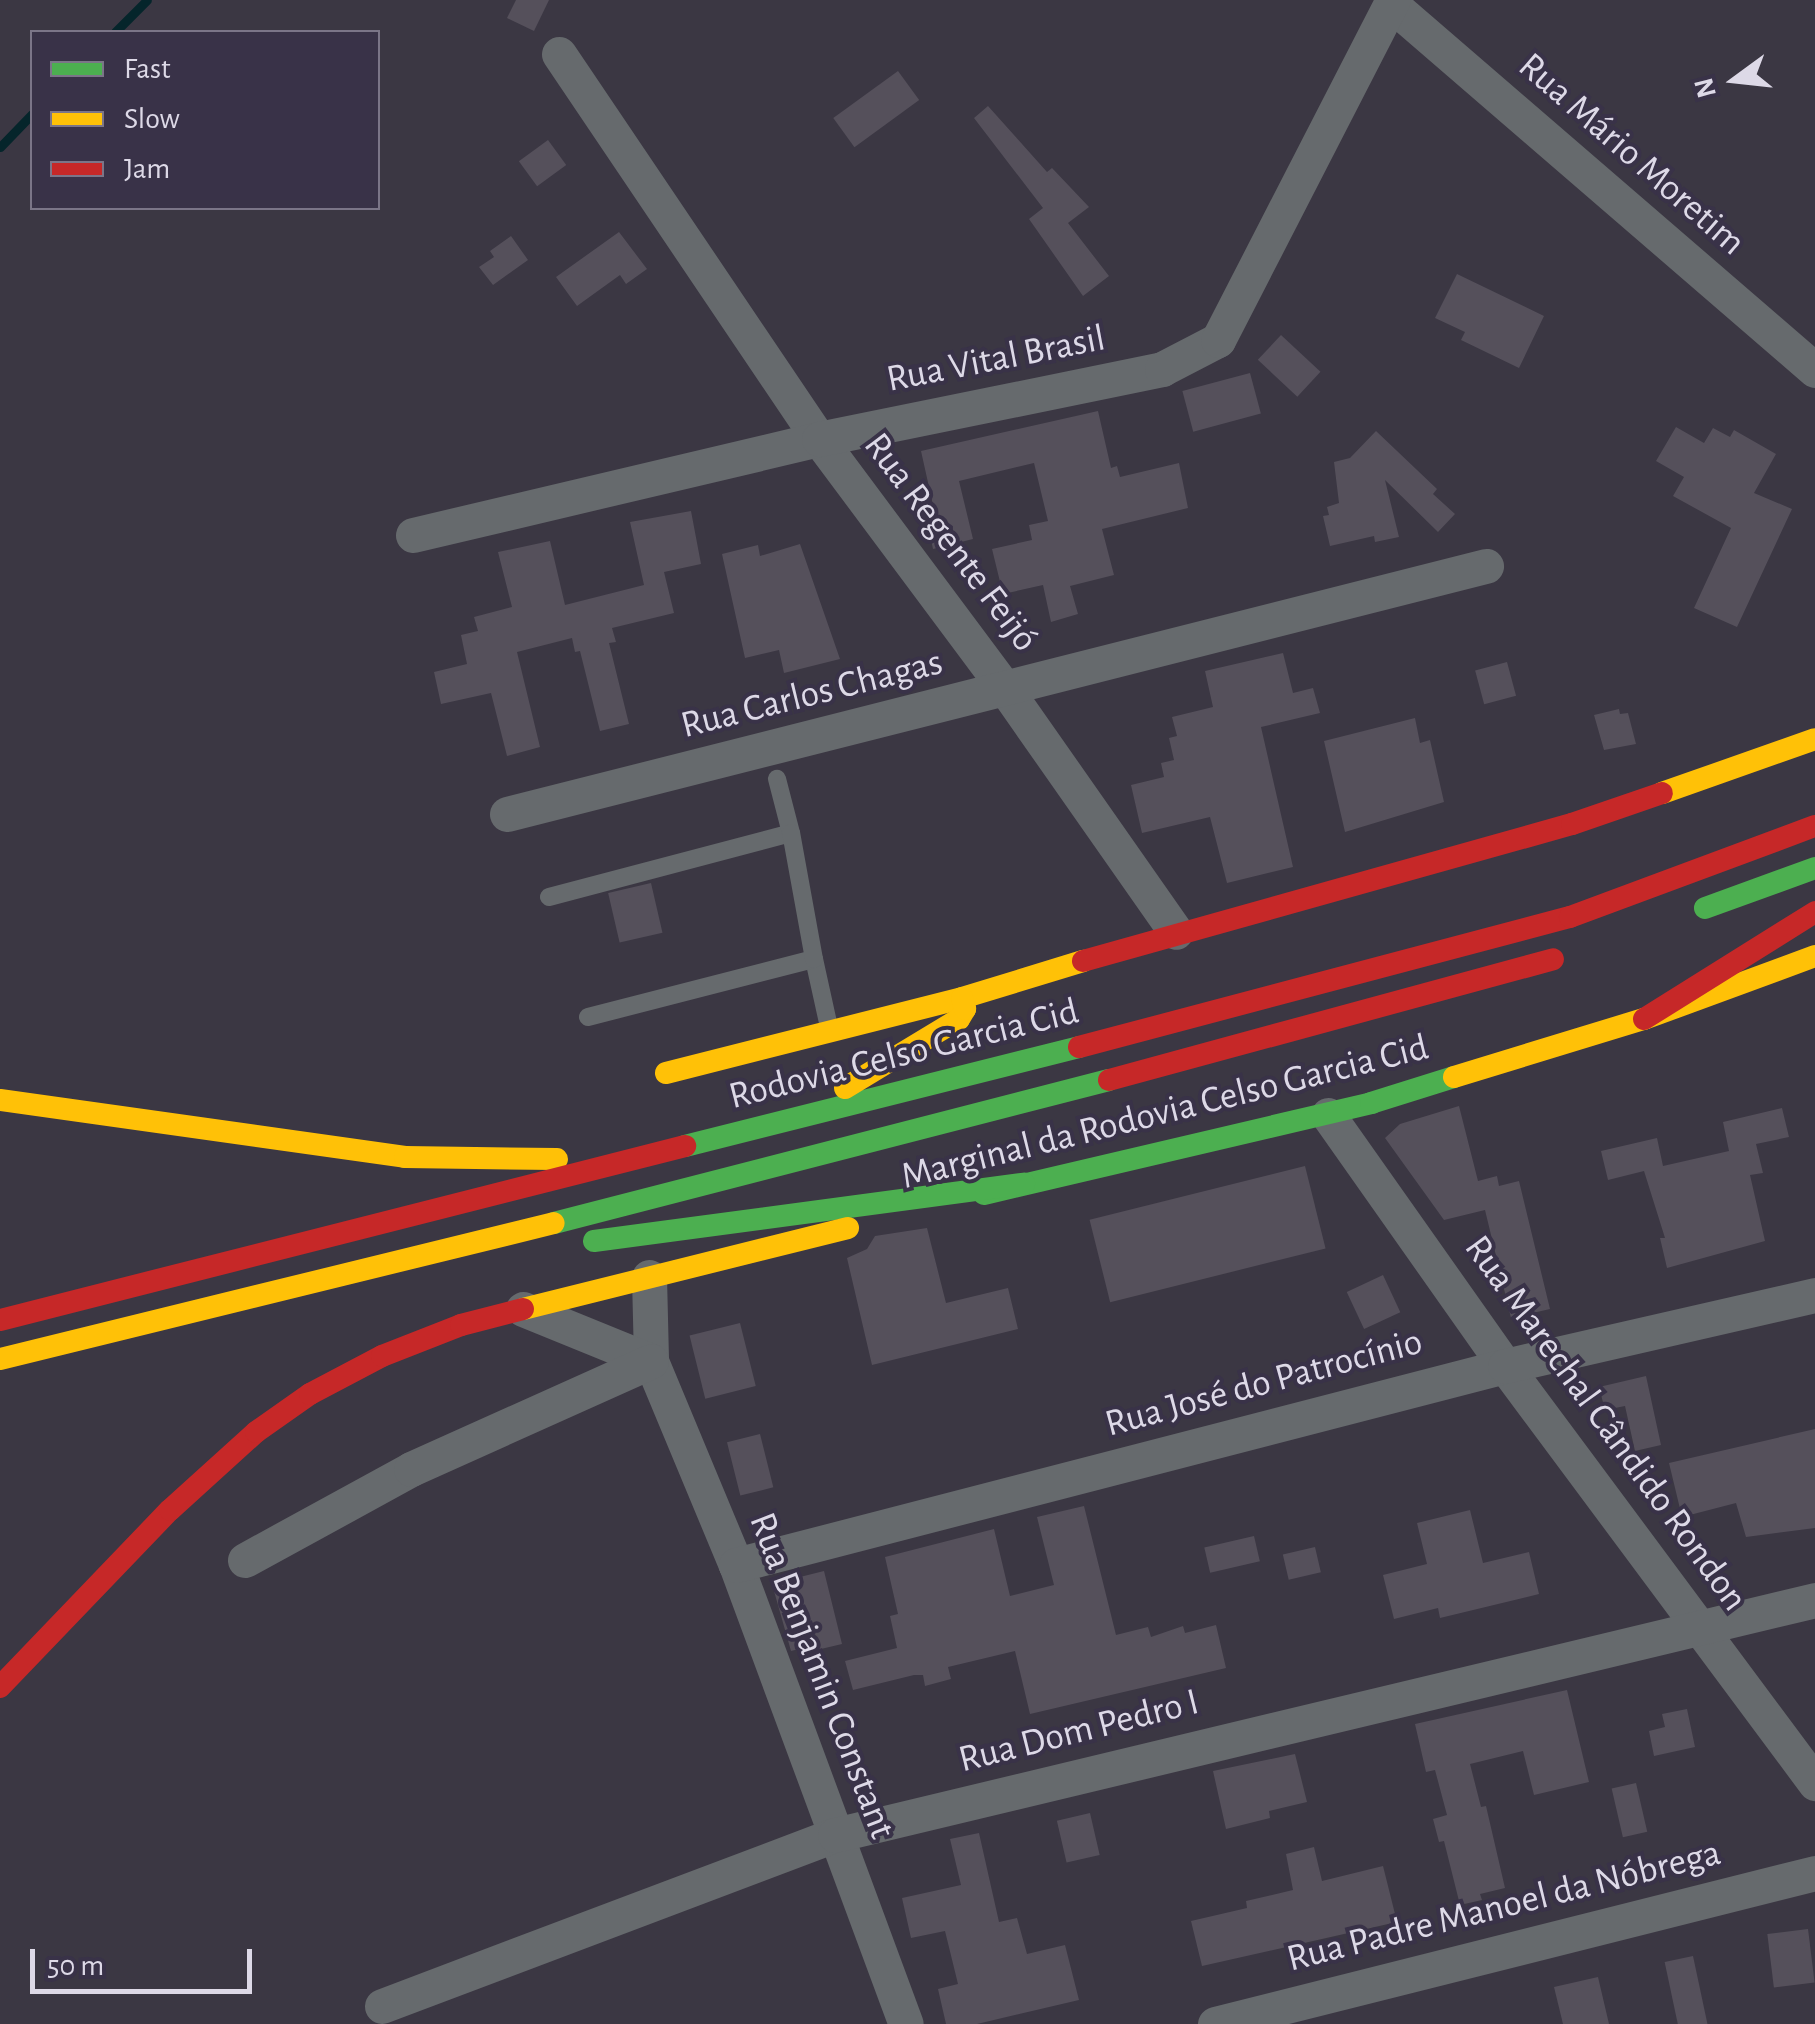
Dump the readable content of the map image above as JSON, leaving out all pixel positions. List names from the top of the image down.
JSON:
{
  "streets": {
    "main road": ["Rodovia Celso Garcia Cid", "Marginal da Rodovia Celso Garcia Cid"],
    "street": [
      "Rua Mário Moretim",
      "Rua Vital Brasil",
      "Rua Regente Feijó",
      "Rua Carlos Chagas",
      "Rua José do Patrocínio",
      "Rua Marechal Cândido Rondon",
      "Rua Benjamin Constant",
      "Rua Dom Pedro I",
      "Rua Padre Manoel da Nóbrega"
    ]
  },
  "crossings": [
    ["Rua Mário Moretim", "Rua Vital Brasil"],
    ["Rua Vital Brasil", "Rua Regente Feijó"],
    ["Rua Regente Feijó", "Rua Carlos Chagas"],
    ["Marginal da Rodovia Celso Garcia Cid", "Rua Marechal Cândido Rondon"],
    ["Marginal da Rodovia Celso Garcia Cid", "Rua Benjamin Constant"],
    ["Rua José do Patrocínio", "Rua Marechal Cândido Rondon"],
    ["Rua José do Patrocínio", "Rua Benjamin Constant"],
    ["Rua Marechal Cândido Rondon", "Rua Dom Pedro I"],
    ["Rua Benjamin Constant", "Rua Dom Pedro I"]
  ],
  "legend": ["Fast", "Slow", "Jam"],
  "scale_bar": "50 m",
  "north": "left"
}
